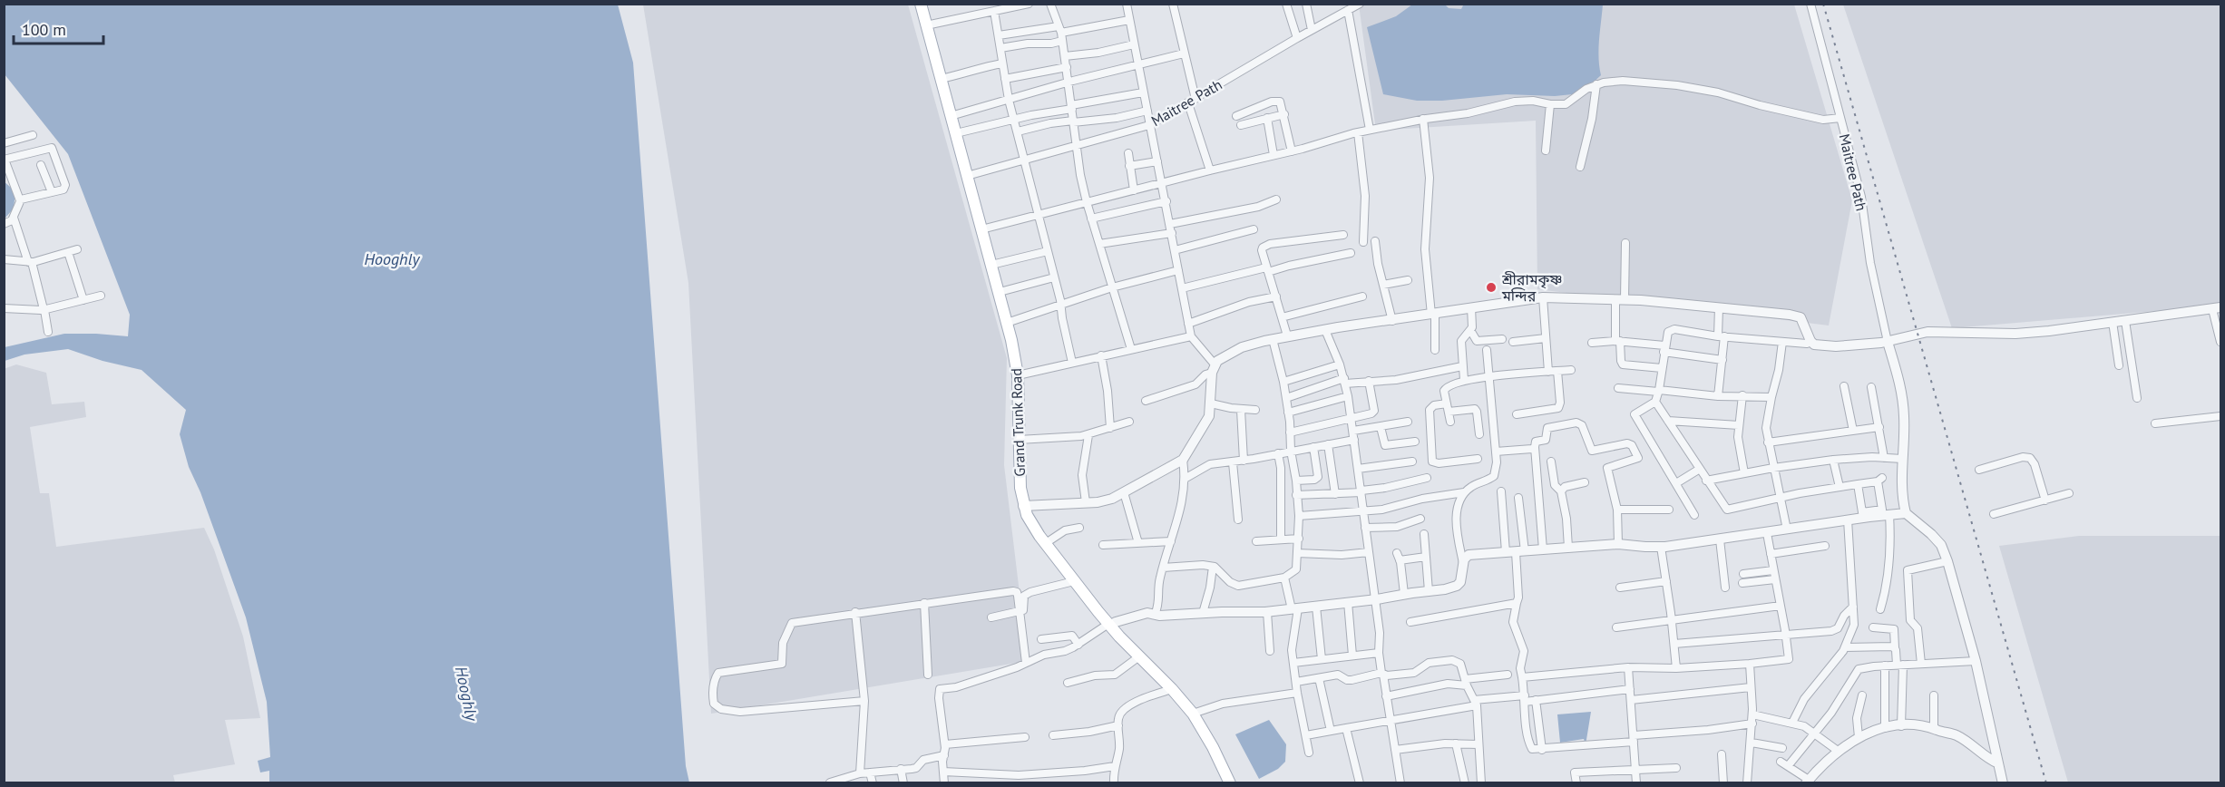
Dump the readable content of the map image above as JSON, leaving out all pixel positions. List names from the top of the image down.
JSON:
{
  "streets": {
    "main road": ["Grand Trunk Road"],
    "street": ["Maitree Path"]
  },
  "crossings": [
    ["Maitree Path", "Grand Trunk Road"]
  ],
  "water": ["Hooghly"],
  "places": ["শ্রীরামকৃষ্ণ মন্দির"],
  "scale_bar": "100 m"
}
